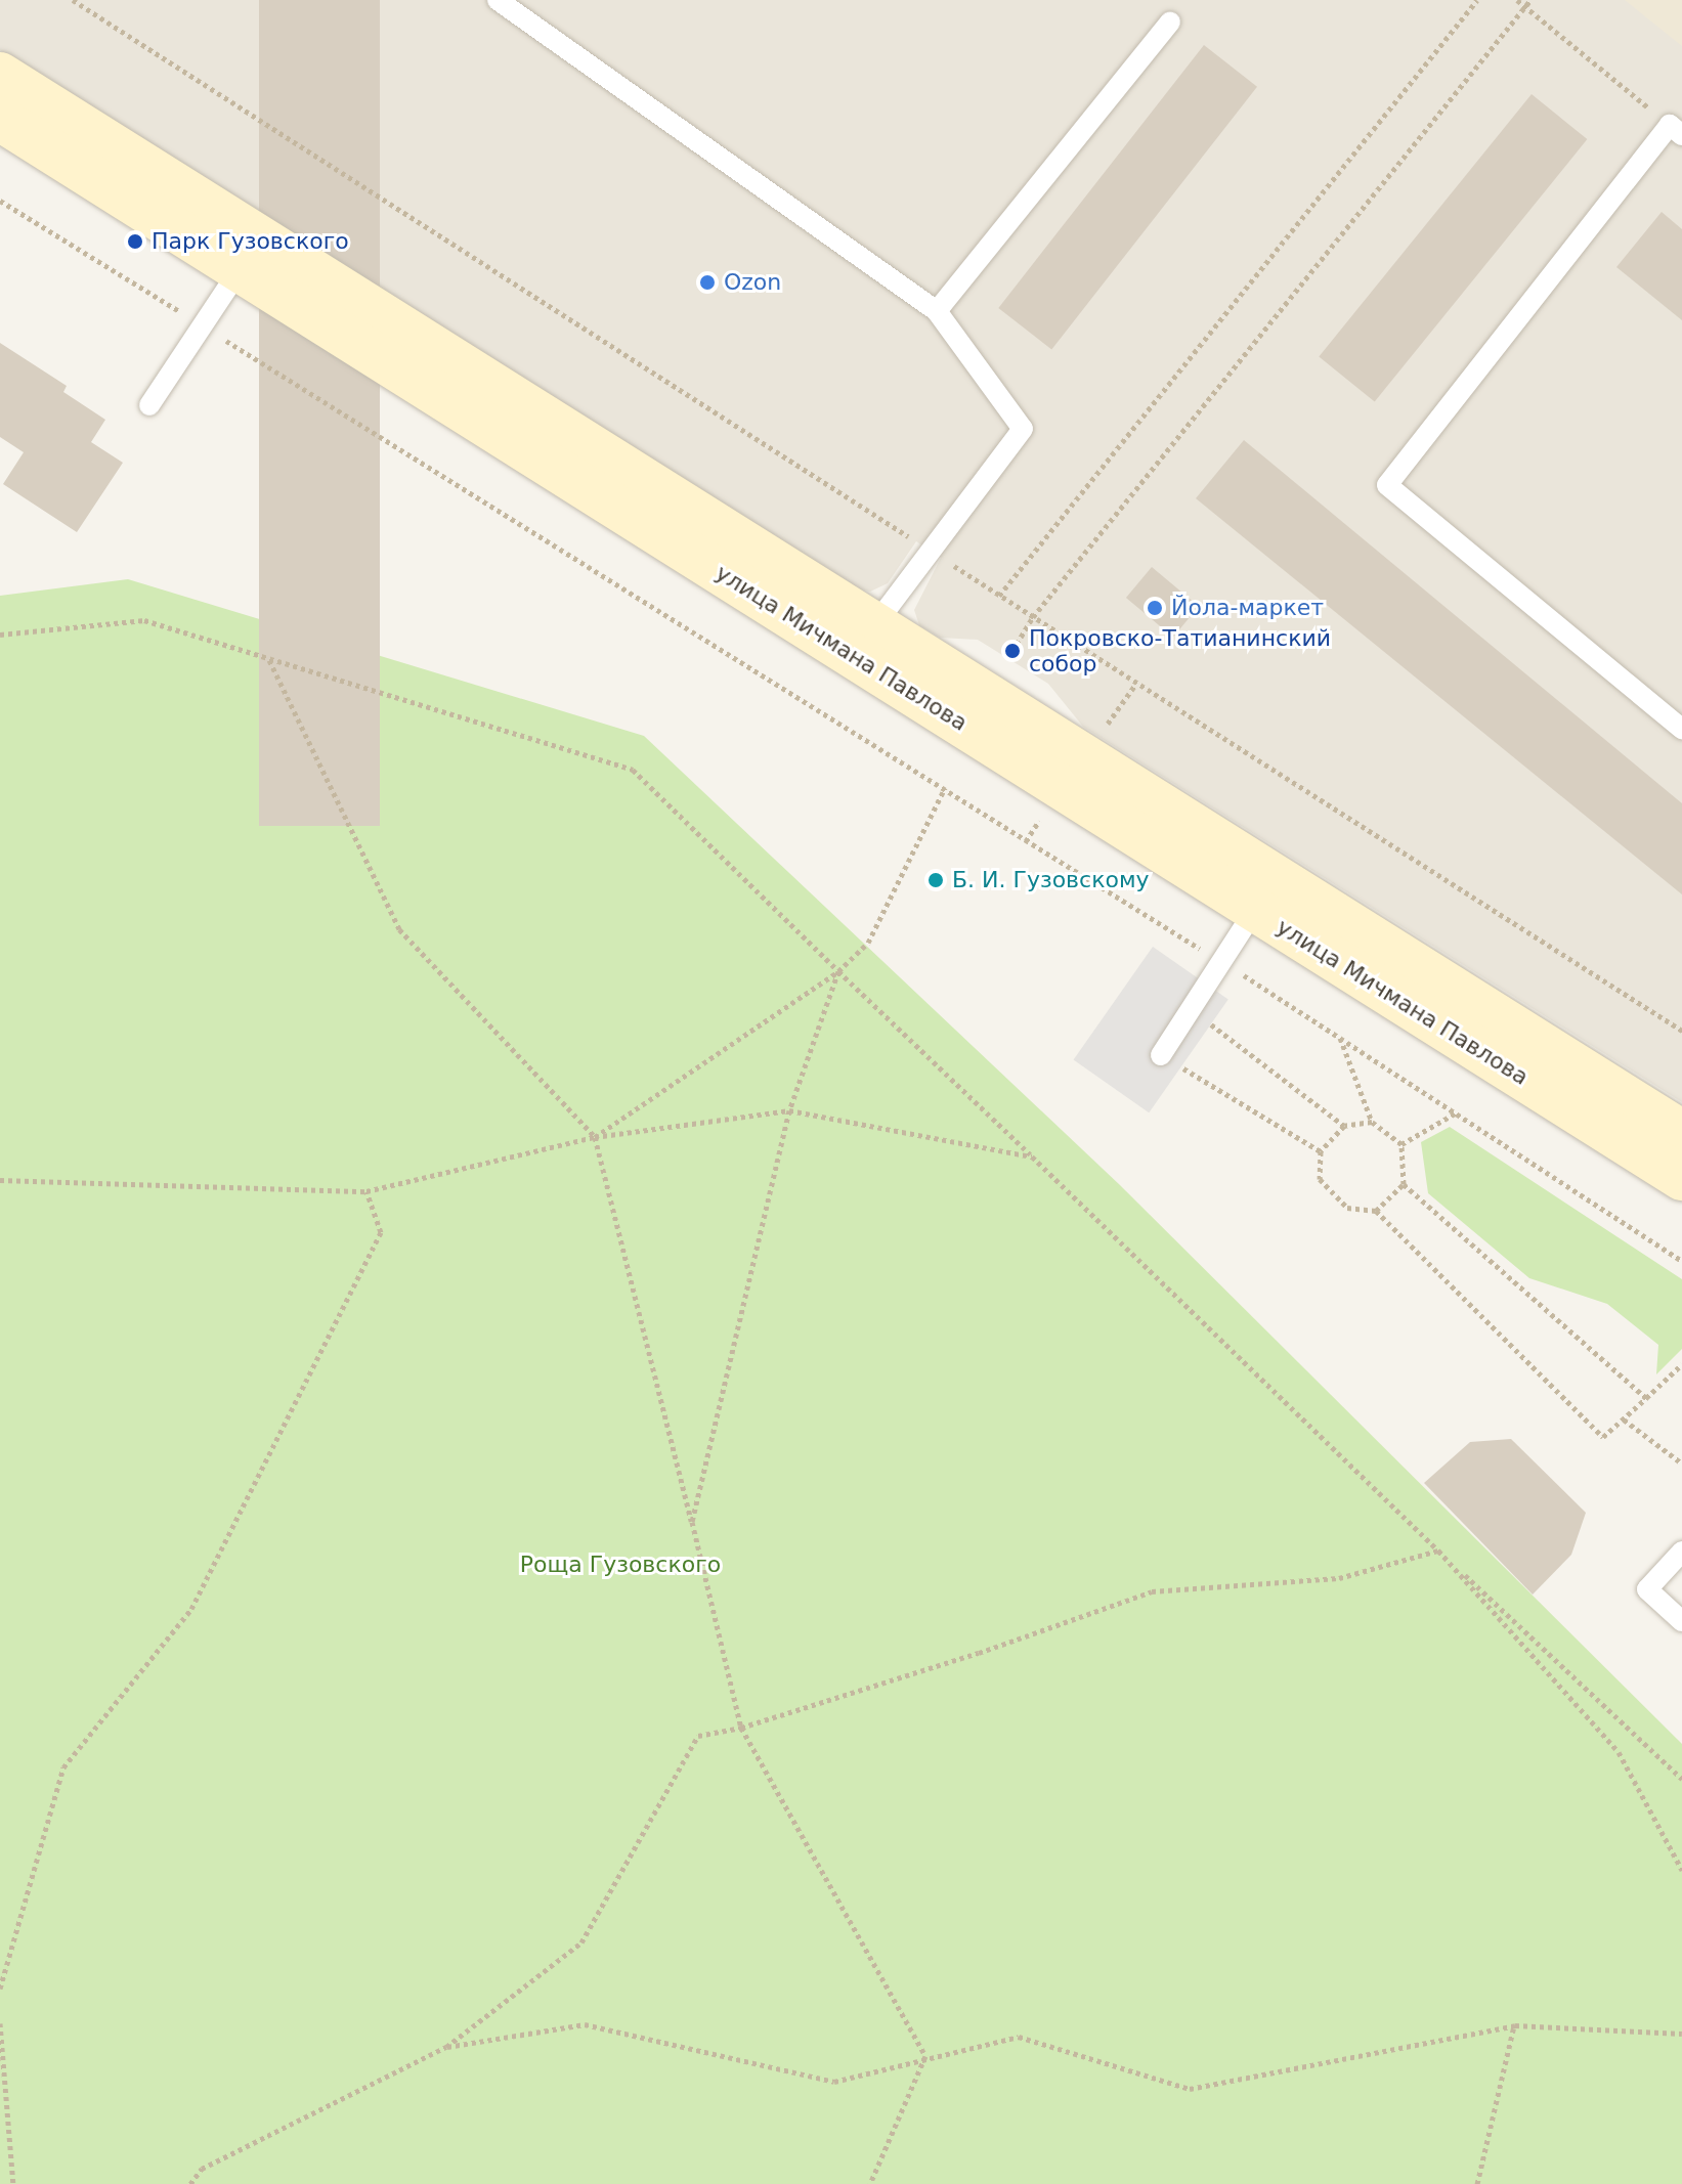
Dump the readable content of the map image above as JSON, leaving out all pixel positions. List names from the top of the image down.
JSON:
{
  "streets": {
    "main road": ["улица Мичмана Павлова"]
  },
  "parks": ["Роща Гузовского"],
  "places": [
    "Парк Гузовского",
    "Ozon",
    "Йола-маркет",
    "Покровско-Татианинский собор",
    "Б. И. Гузовскому"
  ]
}
